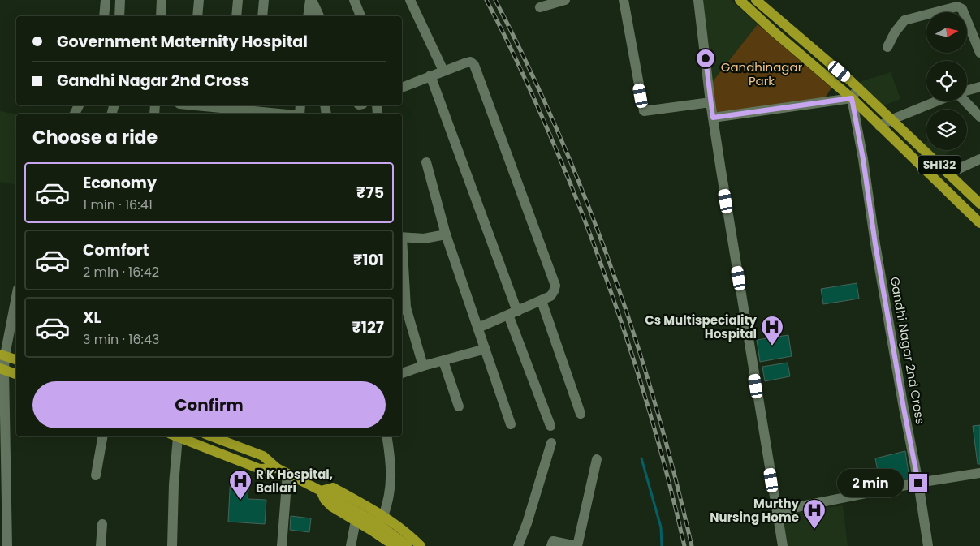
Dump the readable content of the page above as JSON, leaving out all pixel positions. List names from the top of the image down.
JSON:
{
  "streets": {
    "main road": ["SH132"],
    "street": ["Gandhi Nagar 2nd Cross"]
  },
  "crossings": [
    ["SH132", "Gandhi Nagar 2nd Cross"]
  ],
  "parks": ["Gandhinagar Park"],
  "places": {
    "hospital": ["Cs Multispeciality Hospital", "R K Hospital, Ballari", "Murthy Nursing Home"]
  },
  "north": "right",
  "page": {
    "banner": ["Government Maternity Hospital", "Gandhi Nagar 2nd Cross"],
    "heading": "Choose a ride",
    "list": [
      {
        "name": "Economy",
        "note": "1 min · 16:41",
        "value": "₹75"
      },
      {
        "name": "Comfort",
        "note": "2 min · 16:42",
        "value": "₹101"
      },
      {
        "name": "XL",
        "note": "3 min · 16:43",
        "value": "₹127"
      }
    ],
    "buttons": "Confirm",
    "bubble": "2 min"
  }
}
